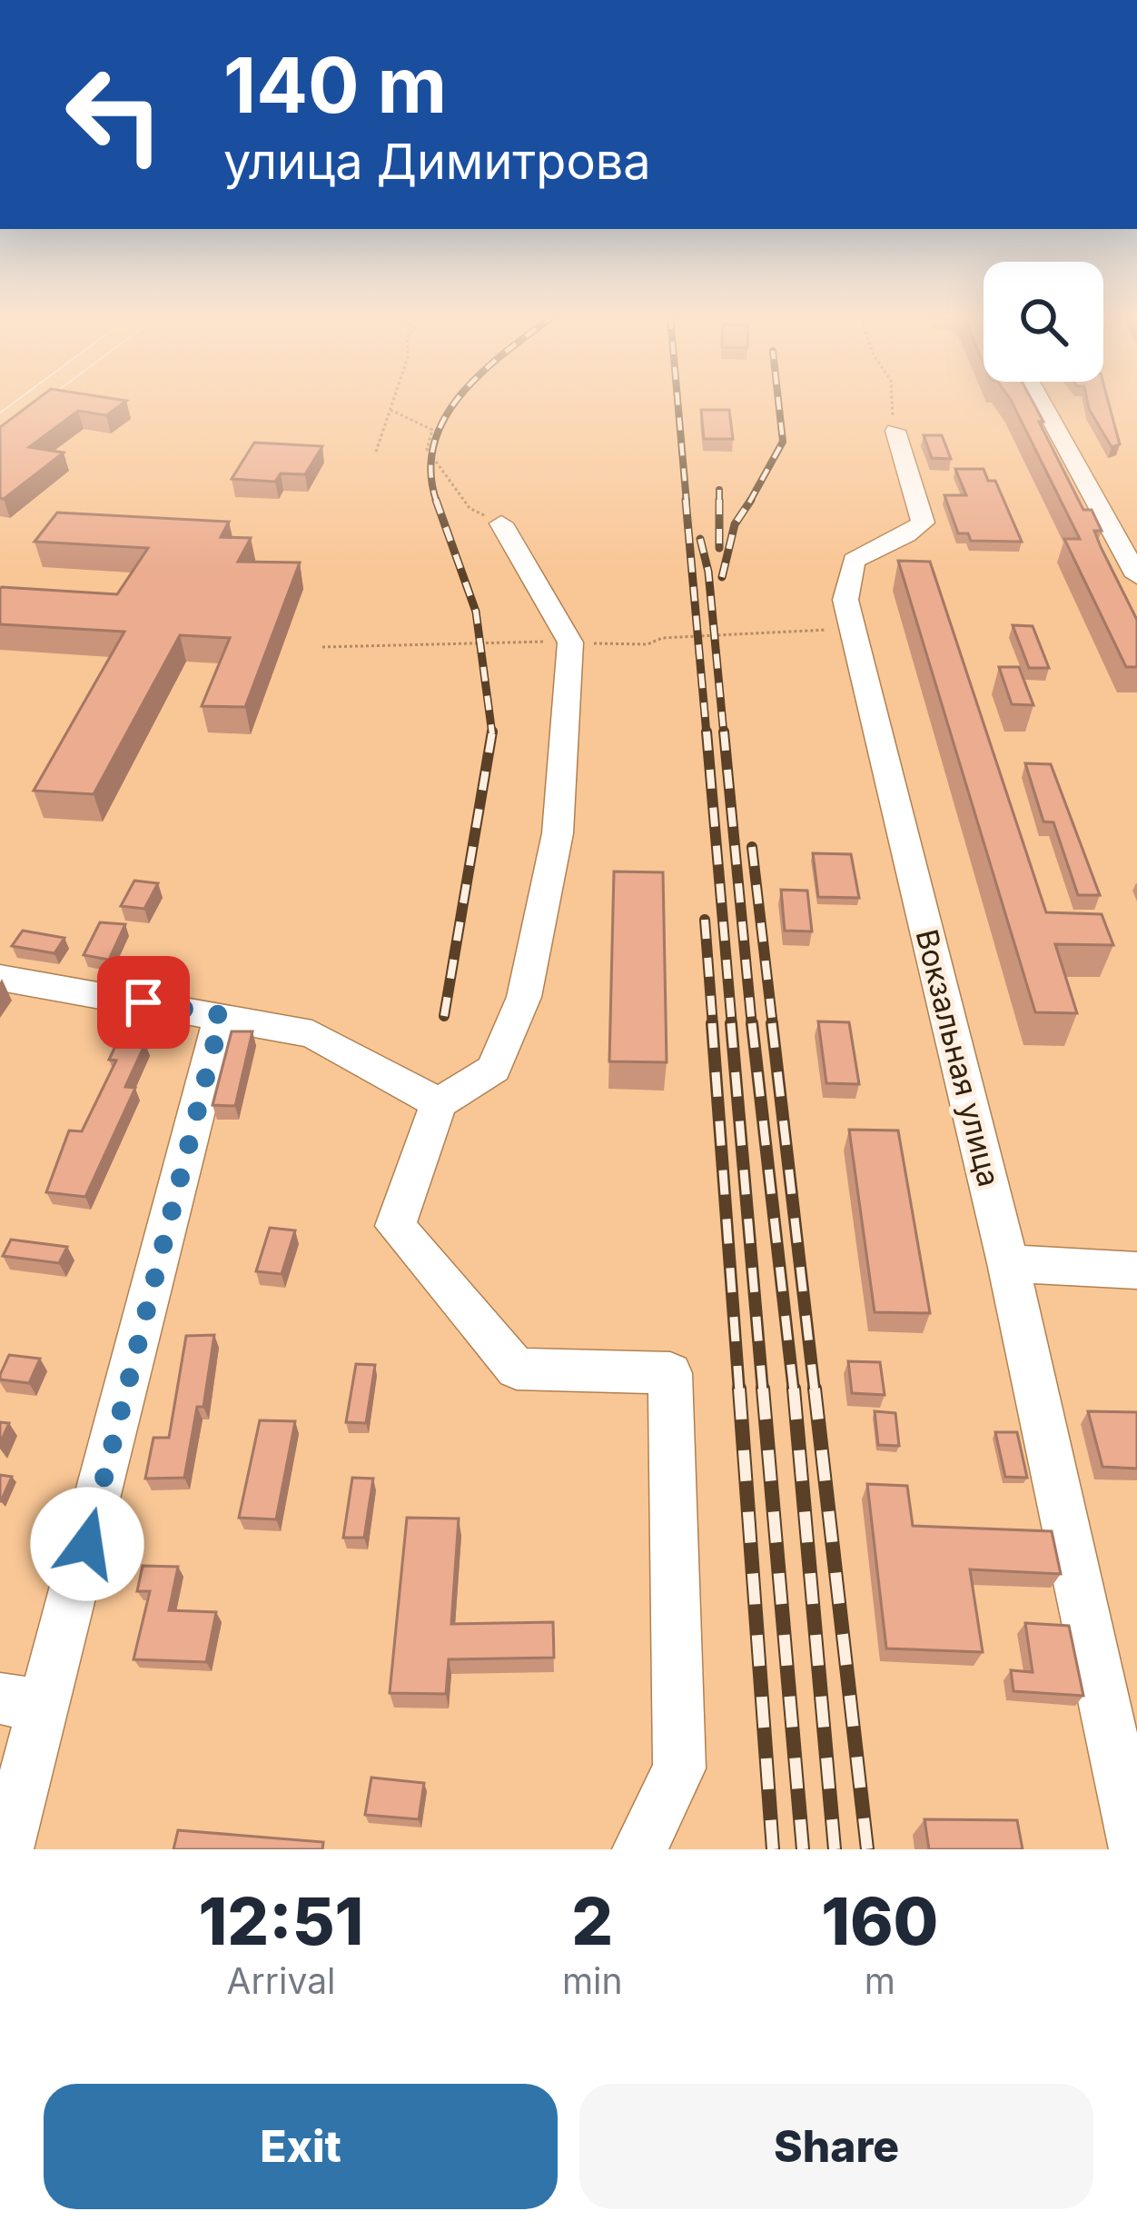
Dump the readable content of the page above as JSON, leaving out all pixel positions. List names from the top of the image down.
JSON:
{
  "streets": {
    "street": ["Вокзальная улица"]
  },
  "page": {
    "turn": ["140 m", "улица Димитрова"],
    "eta": [
      "12:51",
      "Arrival",
      "2",
      "min",
      "160",
      "m"
    ],
    "buttons": ["Exit", "Share"]
  }
}
